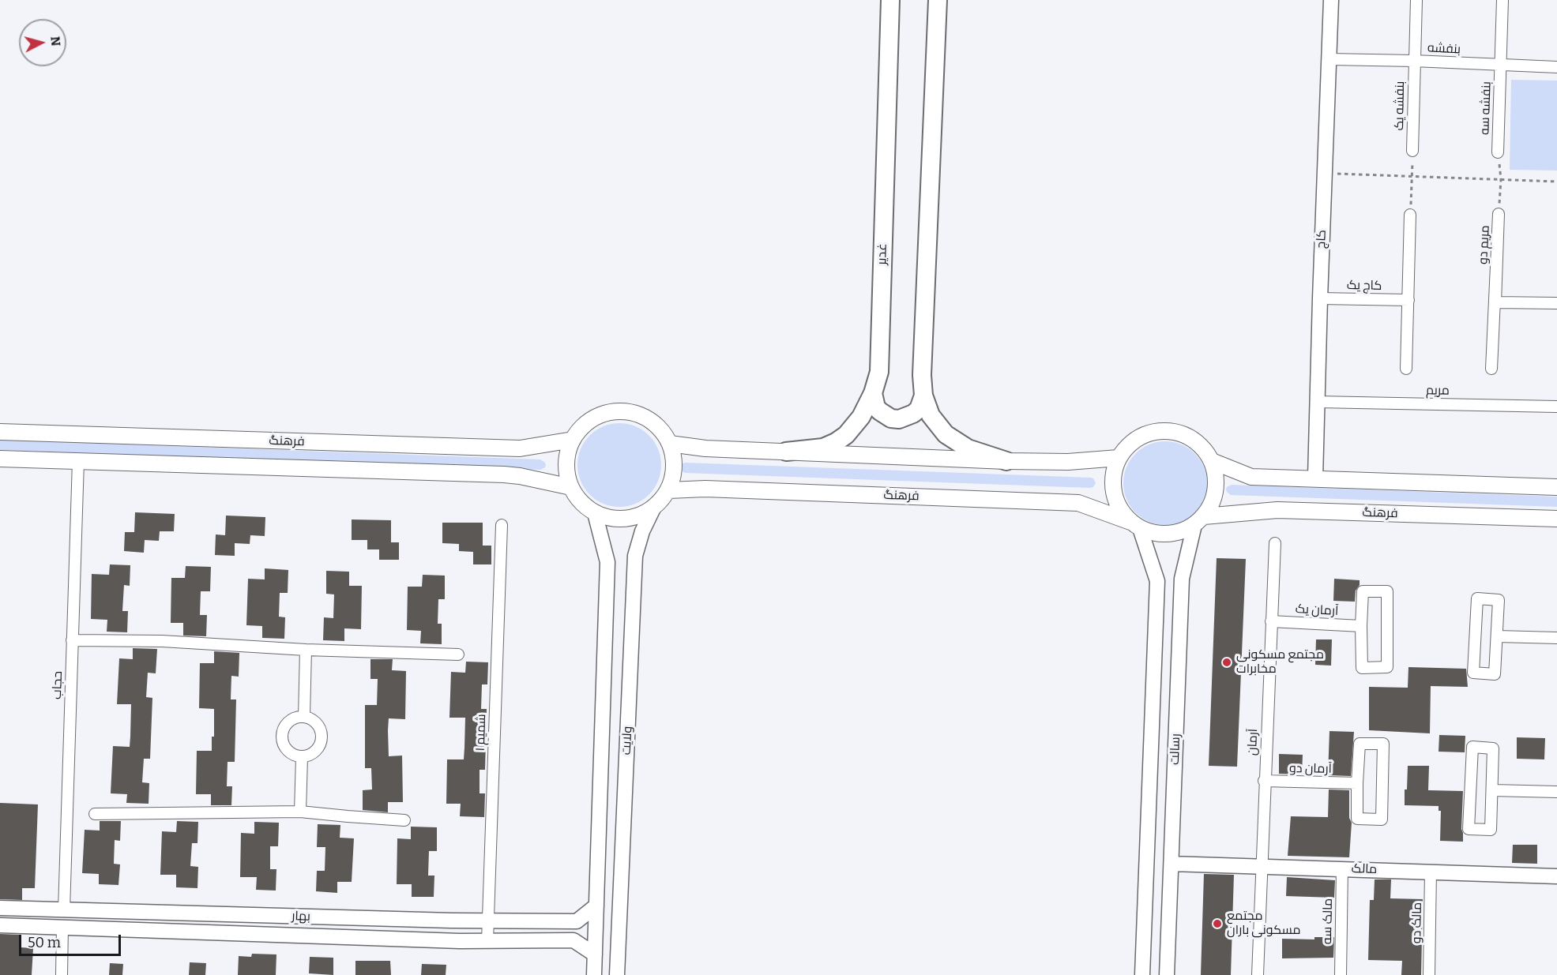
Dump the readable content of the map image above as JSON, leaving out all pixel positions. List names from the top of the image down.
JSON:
{
  "streets": {
    "main road": ["غدیر", "فرهنگ"],
    "street": [
      "بنفشه",
      "بنفشه یک",
      "بنفشه سه",
      "کاج",
      "مریم دو",
      "کاج یک",
      "مریم",
      "آرمان یک",
      "حجاب",
      "شمیم ۱",
      "ولایت",
      "آرمان",
      "رسالت",
      "آرمان دو",
      "مالک",
      "بهار",
      "مالک سه",
      "مالک دو"
    ]
  },
  "crossings": [
    ["بنفشه", "بنفشه یک"],
    ["بنفشه", "بنفشه سه"],
    ["بنفشه", "کاج"],
    ["کاج", "کاج یک"],
    ["کاج", "مریم"],
    ["فرهنگ", "حجاب"],
    ["فرهنگ", "ولایت"],
    ["فرهنگ", "رسالت"],
    ["آرمان یک", "آرمان"],
    ["حجاب", "بهار"],
    ["شمیم ۱", "بهار"],
    ["ولایت", "بهار"],
    ["آرمان", "آرمان دو"],
    ["آرمان", "مالک"],
    ["رسالت", "مالک"],
    ["مالک", "مالک سه"],
    ["مالک", "مالک دو"]
  ],
  "places": ["مجتمع مسکونی مخابرات", "مجتمع مسکونی باران"],
  "scale_bar": "50 m",
  "north": "right"
}
